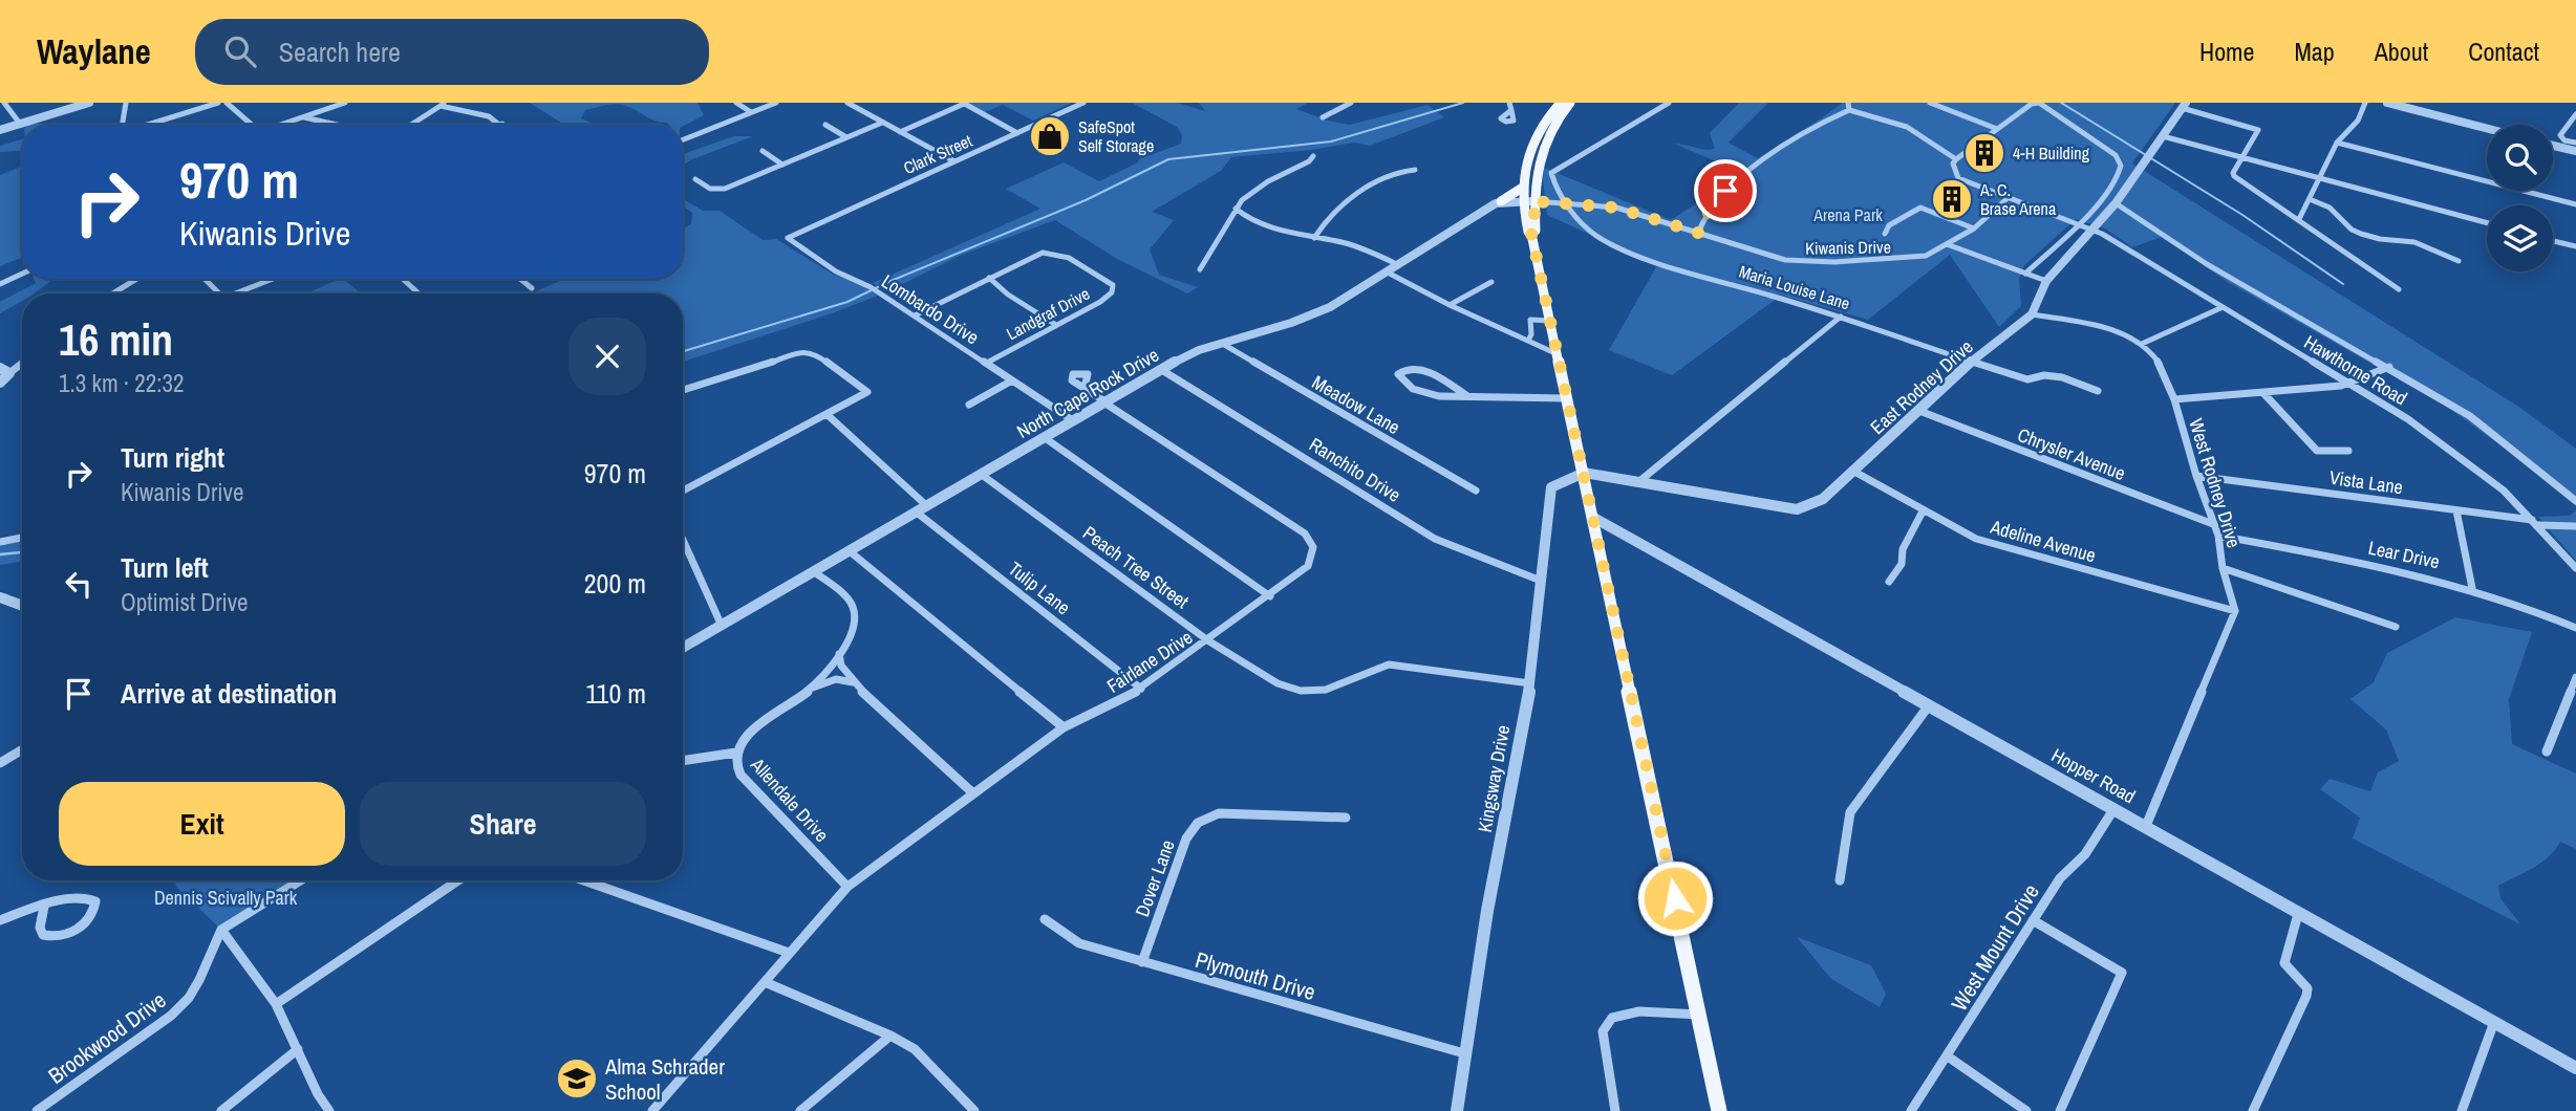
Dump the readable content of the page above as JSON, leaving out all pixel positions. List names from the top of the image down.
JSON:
{
  "streets": {
    "street": [
      "Clark Street",
      "Kiwanis Drive",
      "Maria Louise Lane",
      "Lombardo Drive",
      "Landgraf Drive",
      "Hawthorne Road",
      "East Rodney Drive",
      "North Cape Rock Drive",
      "Meadow Lane",
      "Chrysler Avenue",
      "Ranchito Drive",
      "Vista Lane",
      "West Rodney Drive",
      "Adeline Avenue",
      "Lear Drive",
      "Peach Tree Street",
      "Tulip Lane",
      "Fairlane Drive",
      "Hopper Road",
      "Kingsway Drive",
      "Allendale Drive",
      "Dover Lane",
      "West Mount Drive",
      "Plymouth Drive",
      "Brookwood Drive"
    ]
  },
  "crossings": [
    ["Clark Street", "Lombardo Drive"],
    ["Kiwanis Drive", "Maria Louise Lane"],
    ["Kiwanis Drive", "Hawthorne Road"],
    ["Kiwanis Drive", "North Cape Rock Drive"],
    ["Maria Louise Lane", "East Rodney Drive"],
    ["Lombardo Drive", "Landgraf Drive"],
    ["Lombardo Drive", "North Cape Rock Drive"],
    ["Hawthorne Road", "East Rodney Drive"],
    ["Hawthorne Road", "Vista Lane"],
    ["East Rodney Drive", "Chrysler Avenue"],
    ["East Rodney Drive", "West Rodney Drive"],
    ["East Rodney Drive", "Adeline Avenue"],
    ["East Rodney Drive", "Kingsway Drive"],
    ["North Cape Rock Drive", "Meadow Lane"],
    ["North Cape Rock Drive", "Ranchito Drive"],
    ["North Cape Rock Drive", "Peach Tree Street"],
    ["North Cape Rock Drive", "Tulip Lane"],
    ["North Cape Rock Drive", "Fairlane Drive"],
    ["North Cape Rock Drive", "Allendale Drive"],
    ["Chrysler Avenue", "West Rodney Drive"],
    ["Ranchito Drive", "Kingsway Drive"],
    ["Vista Lane", "West Rodney Drive"],
    ["West Rodney Drive", "Adeline Avenue"],
    ["West Rodney Drive", "Lear Drive"],
    ["Peach Tree Street", "Fairlane Drive"],
    ["Peach Tree Street", "Kingsway Drive"],
    ["Tulip Lane", "Fairlane Drive"],
    ["Fairlane Drive", "Allendale Drive"],
    ["Hopper Road", "West Mount Drive"],
    ["Kingsway Drive", "Plymouth Drive"],
    ["Dover Lane", "Plymouth Drive"]
  ],
  "parks": ["Arena Park", "Dennis Scivally Park"],
  "places": {
    "shop": ["SafeSpot Self Storage"],
    "building": ["4-H Building", "A. C. Brase Arena"],
    "school or university": ["Alma Schrader School"]
  },
  "page": {
    "header": "Waylane",
    "search": "Search here",
    "nav": [
      "Home",
      "Map",
      "About",
      "Contact"
    ],
    "turn": ["970 m", "Kiwanis Drive"],
    "heading": ["16 min", "1.3 km · 22:32"],
    "list": [
      {
        "name": "Turn right",
        "note": "Kiwanis Drive",
        "value": "970 m"
      },
      {
        "name": "Turn left",
        "note": "Optimist Drive",
        "value": "200 m"
      },
      {
        "name": "Arrive at destination",
        "value": "110 m"
      }
    ],
    "buttons": ["Exit", "Share"]
  }
}
